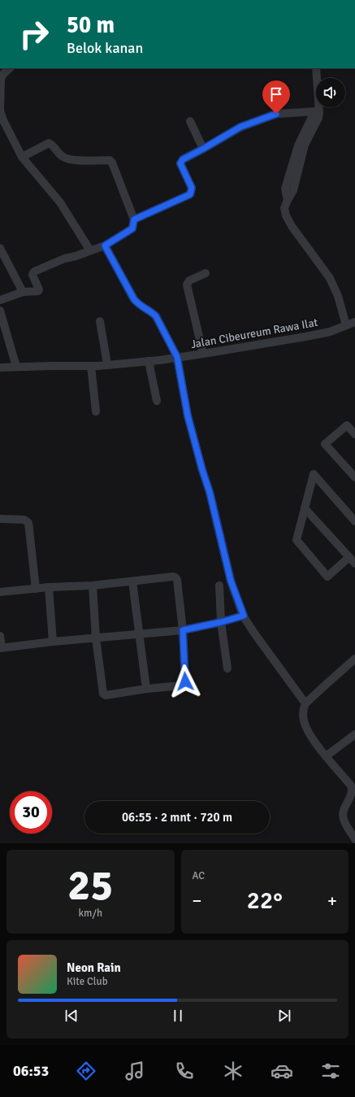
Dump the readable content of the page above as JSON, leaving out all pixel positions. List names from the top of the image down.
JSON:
{
  "streets": {
    "street": ["Jalan Cibeureum Rawa Ilat"]
  },
  "page": {
    "turn": ["50 m", "Belok kanan"],
    "limit": "30",
    "trip": "06:55 · 2 mnt · 720 m",
    "tile": [
      ["25", "km/h"],
      "AC"
    ],
    "heat": ["−", "22°", "+"],
    "song": ["Neon Rain", "Kite Club"],
    "tabs": "06:53"
  }
}
